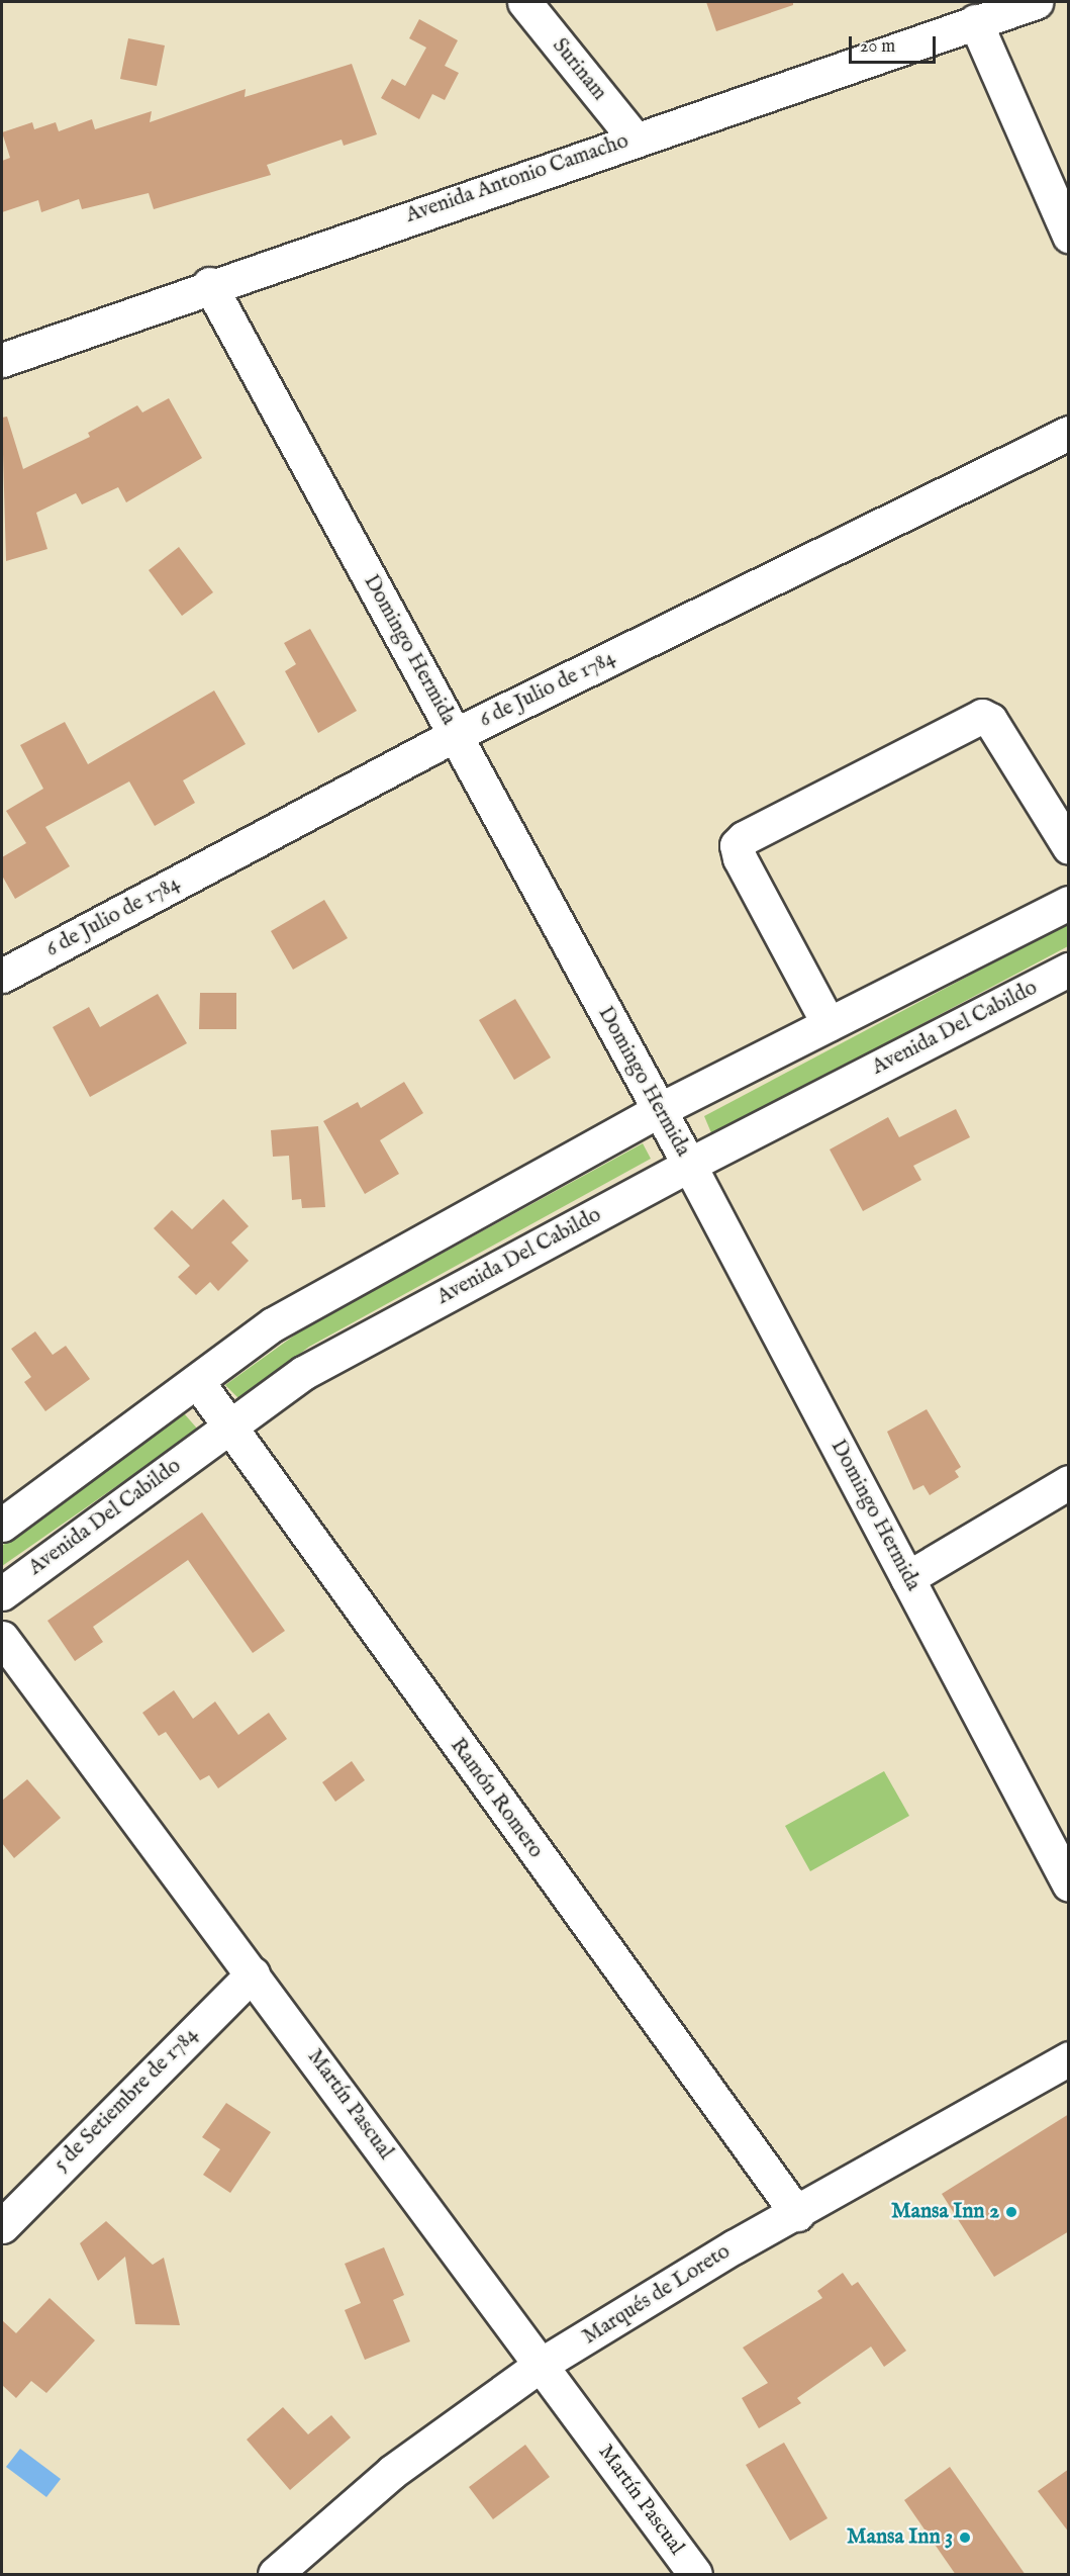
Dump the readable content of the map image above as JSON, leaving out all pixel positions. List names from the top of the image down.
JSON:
{
  "streets": {
    "street": [
      "Surinam",
      "Avenida Antonio Camacho",
      "Domingo Hermida",
      "6 de Julio de 1784",
      "Avenida Del Cabildo",
      "Ramón Romero",
      "5 de Setiembre de 1784",
      "Martín Pascual",
      "Marqués de Loreto"
    ]
  },
  "crossings": [
    ["Surinam", "Avenida Antonio Camacho"],
    ["Avenida Antonio Camacho", "Domingo Hermida"],
    ["Domingo Hermida", "6 de Julio de 1784"],
    ["Domingo Hermida", "Avenida Del Cabildo"],
    ["Avenida Del Cabildo", "Ramón Romero"],
    ["Ramón Romero", "Marqués de Loreto"],
    ["5 de Setiembre de 1784", "Martín Pascual"],
    ["Martín Pascual", "Marqués de Loreto"]
  ],
  "places": ["Mansa Inn 2", "Mansa Inn 3"],
  "scale_bar": "20 m"
}
